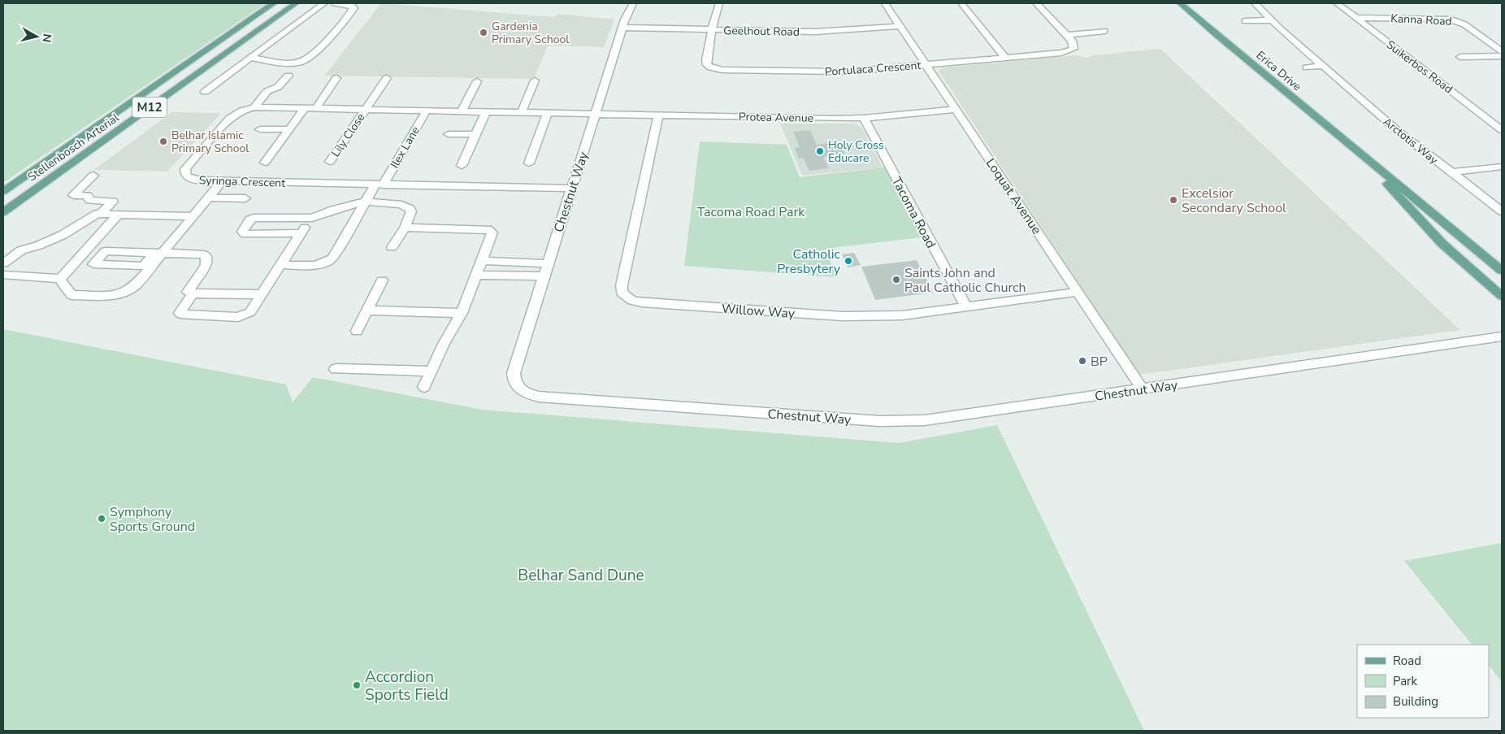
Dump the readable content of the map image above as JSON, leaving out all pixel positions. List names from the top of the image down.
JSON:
{
  "streets": {
    "main road": ["Erica Drive", "M12", "Stellenbosch Arterial"],
    "street": [
      "Kanna Road",
      "Geelhout Road",
      "Suikerbos Road",
      "Portulaca Crescent",
      "Protea Avenue",
      "Lily Close",
      "Arctotis Way",
      "Ilex Lane",
      "Syringa Crescent",
      "Chestnut Way",
      "Loquat Avenue",
      "Tacoma Road",
      "Willow Way"
    ]
  },
  "crossings": [
    ["Kanna Road", "Suikerbos Road"],
    ["Geelhout Road", "Portulaca Crescent"],
    ["Geelhout Road", "Chestnut Way"],
    ["Geelhout Road", "Loquat Avenue"],
    ["Portulaca Crescent", "Loquat Avenue"],
    ["Protea Avenue", "Syringa Crescent"],
    ["Protea Avenue", "Chestnut Way"],
    ["Protea Avenue", "Loquat Avenue"],
    ["Protea Avenue", "Tacoma Road"],
    ["Protea Avenue", "Willow Way"],
    ["Lily Close", "Syringa Crescent"],
    ["Ilex Lane", "Syringa Crescent"],
    ["Syringa Crescent", "Chestnut Way"],
    ["Chestnut Way", "Loquat Avenue"],
    ["Loquat Avenue", "Willow Way"],
    ["Tacoma Road", "Willow Way"]
  ],
  "parks": ["Tacoma Road Park", "Belhar Sand Dune"],
  "places": [
    "Gardenia Primary School",
    "Belhar Islamic Primary School",
    "Holy Cross Educare",
    "Excelsior Secondary School",
    "Catholic Presbytery",
    "Saints John and Paul Catholic Church",
    "BP",
    "Symphony Sports Ground",
    "Accordion Sports Field"
  ],
  "legend": ["Road", "Park", "Building"],
  "north": "right"
}
